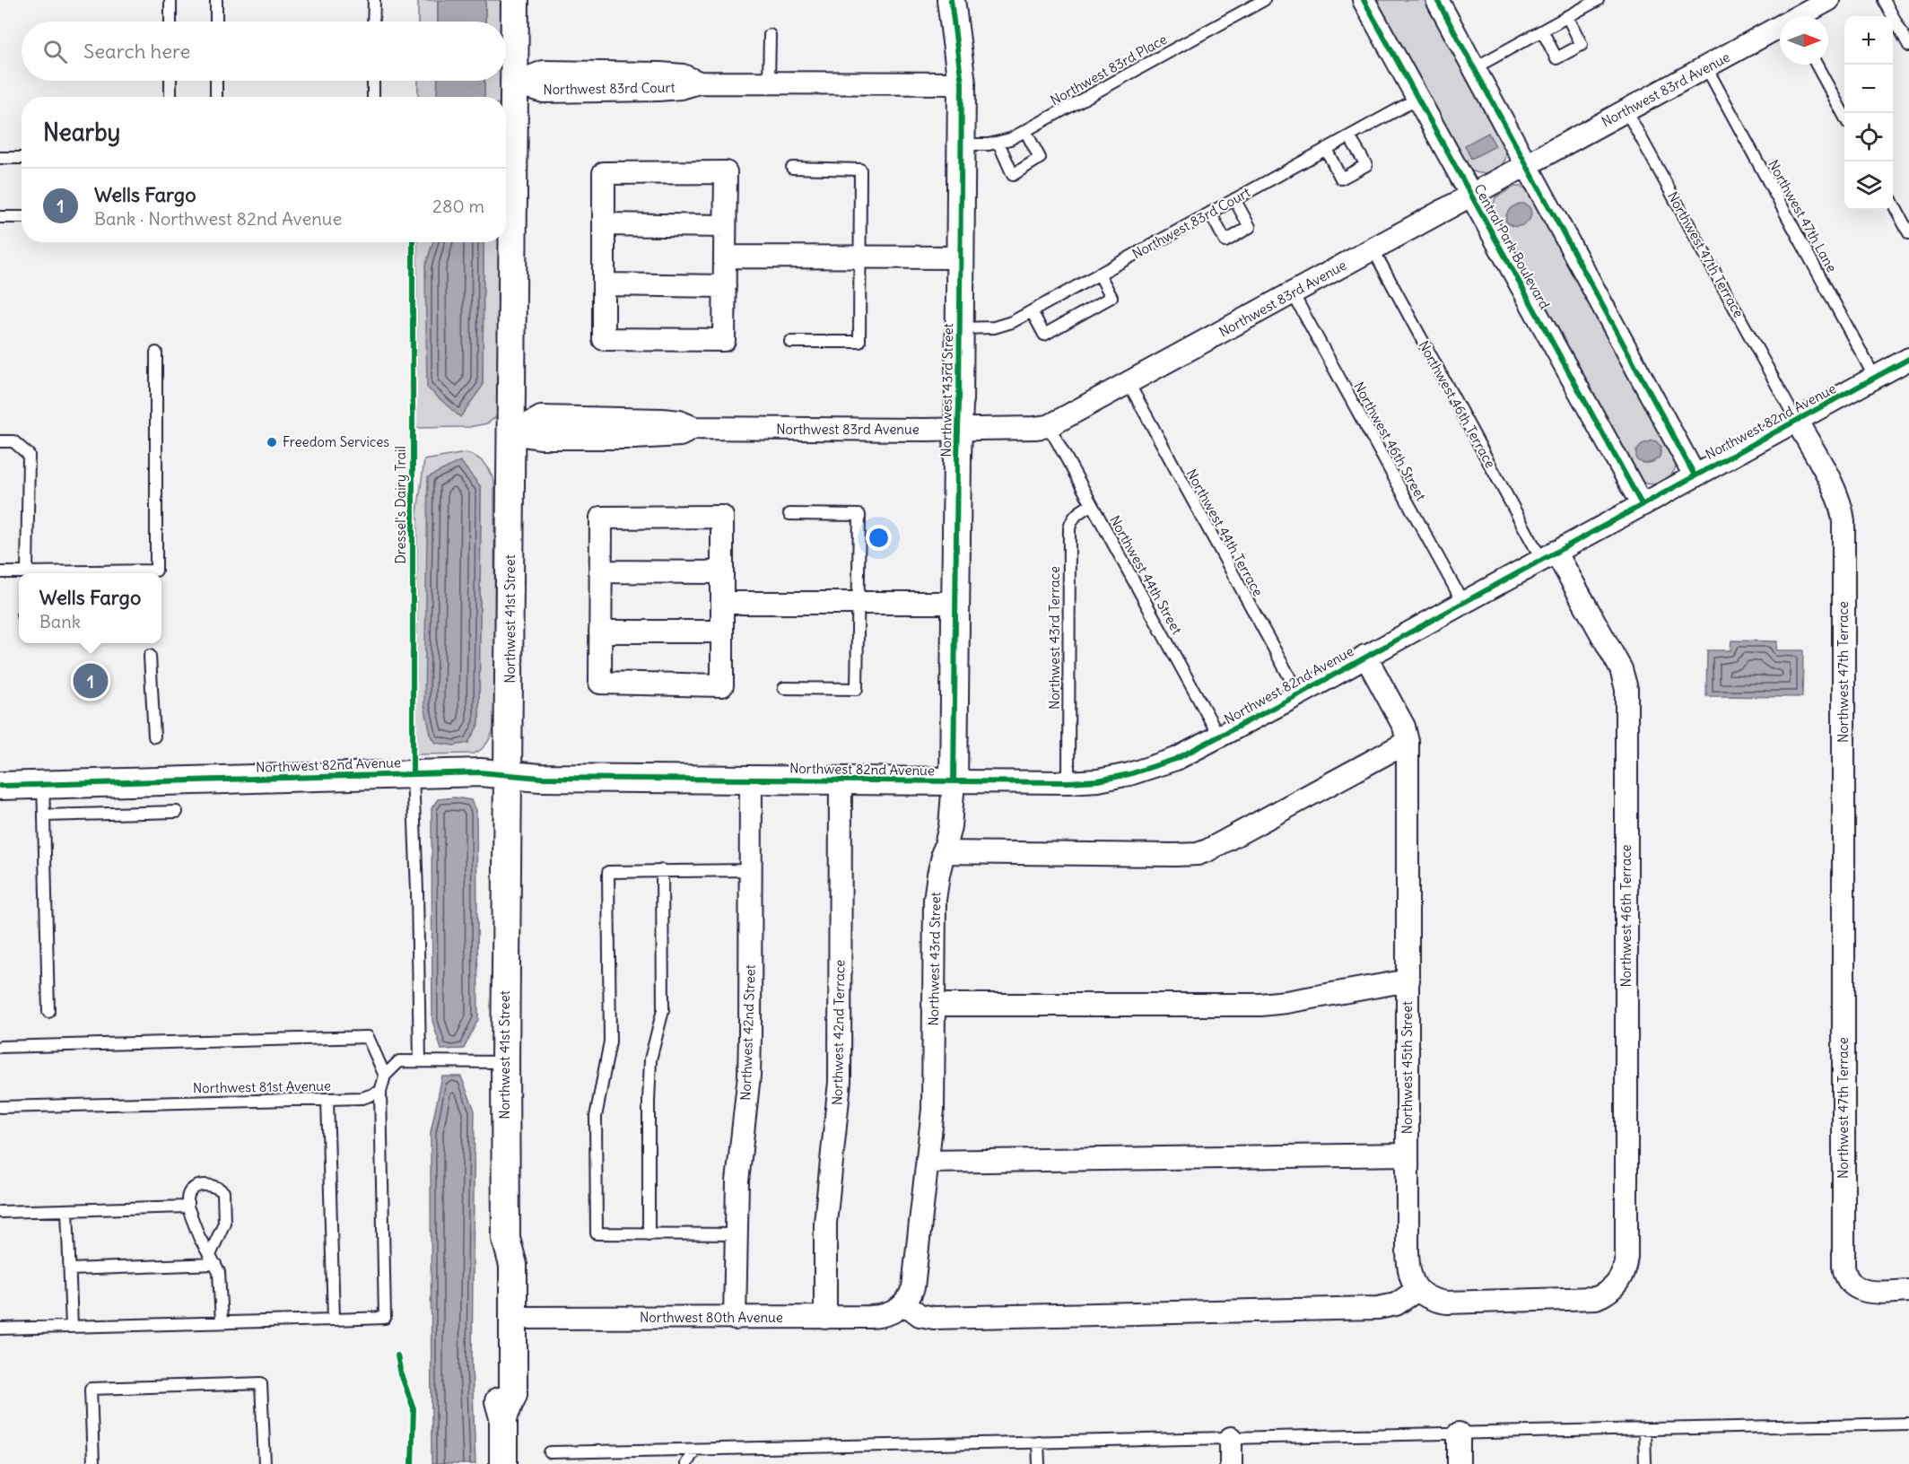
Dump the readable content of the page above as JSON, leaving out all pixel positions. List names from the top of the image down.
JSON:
{
  "streets": {
    "street": [
      "Northwest 83rd Court",
      "Northwest 83rd Avenue",
      "Central Park Boulevard",
      "Northwest 47th Terrace",
      "Northwest 43rd Street",
      "Northwest 46th Terrace",
      "Northwest 82nd Avenue",
      "Northwest 41st Street",
      "Northwest 42nd Street",
      "Northwest 42nd Terrace",
      "Northwest 45th Street",
      "Northwest 80th Avenue"
    ],
    "lane": [
      "Northwest 83rd Place",
      "Northwest 47th Lane",
      "Northwest 46th Street",
      "Northwest 44th Terrace",
      "Northwest 44th Street",
      "Northwest 43rd Terrace",
      "Northwest 81st Avenue"
    ],
    "cycle path": ["Dressel's Dairy Trail"]
  },
  "crossings": [
    ["Northwest 83rd Place", "Northwest 43rd Street"],
    ["Northwest 83rd Court", "Central Park Boulevard"],
    ["Northwest 83rd Court", "Northwest 43rd Street"],
    ["Northwest 83rd Court", "Northwest 41st Street"],
    ["Northwest 83rd Avenue", "Northwest 47th Lane"],
    ["Northwest 83rd Avenue", "Central Park Boulevard"],
    ["Northwest 83rd Avenue", "Northwest 47th Terrace"],
    ["Northwest 83rd Avenue", "Northwest 43rd Street"],
    ["Northwest 83rd Avenue", "Northwest 46th Terrace"],
    ["Northwest 83rd Avenue", "Northwest 46th Street"],
    ["Northwest 83rd Avenue", "Northwest 44th Terrace"],
    ["Northwest 83rd Avenue", "Northwest 44th Street"],
    ["Northwest 83rd Avenue", "Northwest 41st Street"],
    ["Northwest 47th Lane", "Northwest 82nd Avenue"],
    ["Central Park Boulevard", "Northwest 82nd Avenue"],
    ["Northwest 47th Terrace", "Northwest 82nd Avenue"],
    ["Northwest 43rd Street", "Northwest 82nd Avenue"],
    ["Northwest 43rd Street", "Northwest 80th Avenue"],
    ["Northwest 46th Terrace", "Northwest 82nd Avenue"],
    ["Northwest 46th Terrace", "Northwest 45th Street"],
    ["Northwest 82nd Avenue", "Northwest 46th Street"],
    ["Northwest 82nd Avenue", "Northwest 44th Terrace"],
    ["Northwest 82nd Avenue", "Northwest 44th Street"],
    ["Northwest 82nd Avenue", "Northwest 41st Street"],
    ["Northwest 82nd Avenue", "Northwest 43rd Terrace"],
    ["Northwest 82nd Avenue", "Northwest 42nd Street"],
    ["Northwest 82nd Avenue", "Northwest 42nd Terrace"],
    ["Northwest 82nd Avenue", "Northwest 45th Street"],
    ["Northwest 44th Street", "Northwest 43rd Terrace"],
    ["Northwest 41st Street", "Northwest 80th Avenue"],
    ["Northwest 42nd Street", "Northwest 80th Avenue"],
    ["Northwest 42nd Terrace", "Northwest 80th Avenue"]
  ],
  "places": ["Freedom Services"],
  "north": "right",
  "page": {
    "map_buttons": ["+", "−"],
    "search": "Search here",
    "heading": "Nearby",
    "list": [
      {
        "mark": "1",
        "name": "Wells Fargo",
        "note": "Bank · Northwest 82nd Avenue",
        "value": "280 m"
      }
    ],
    "popup": ["Wells Fargo", "Bank"],
    "pins": "1"
  }
}
